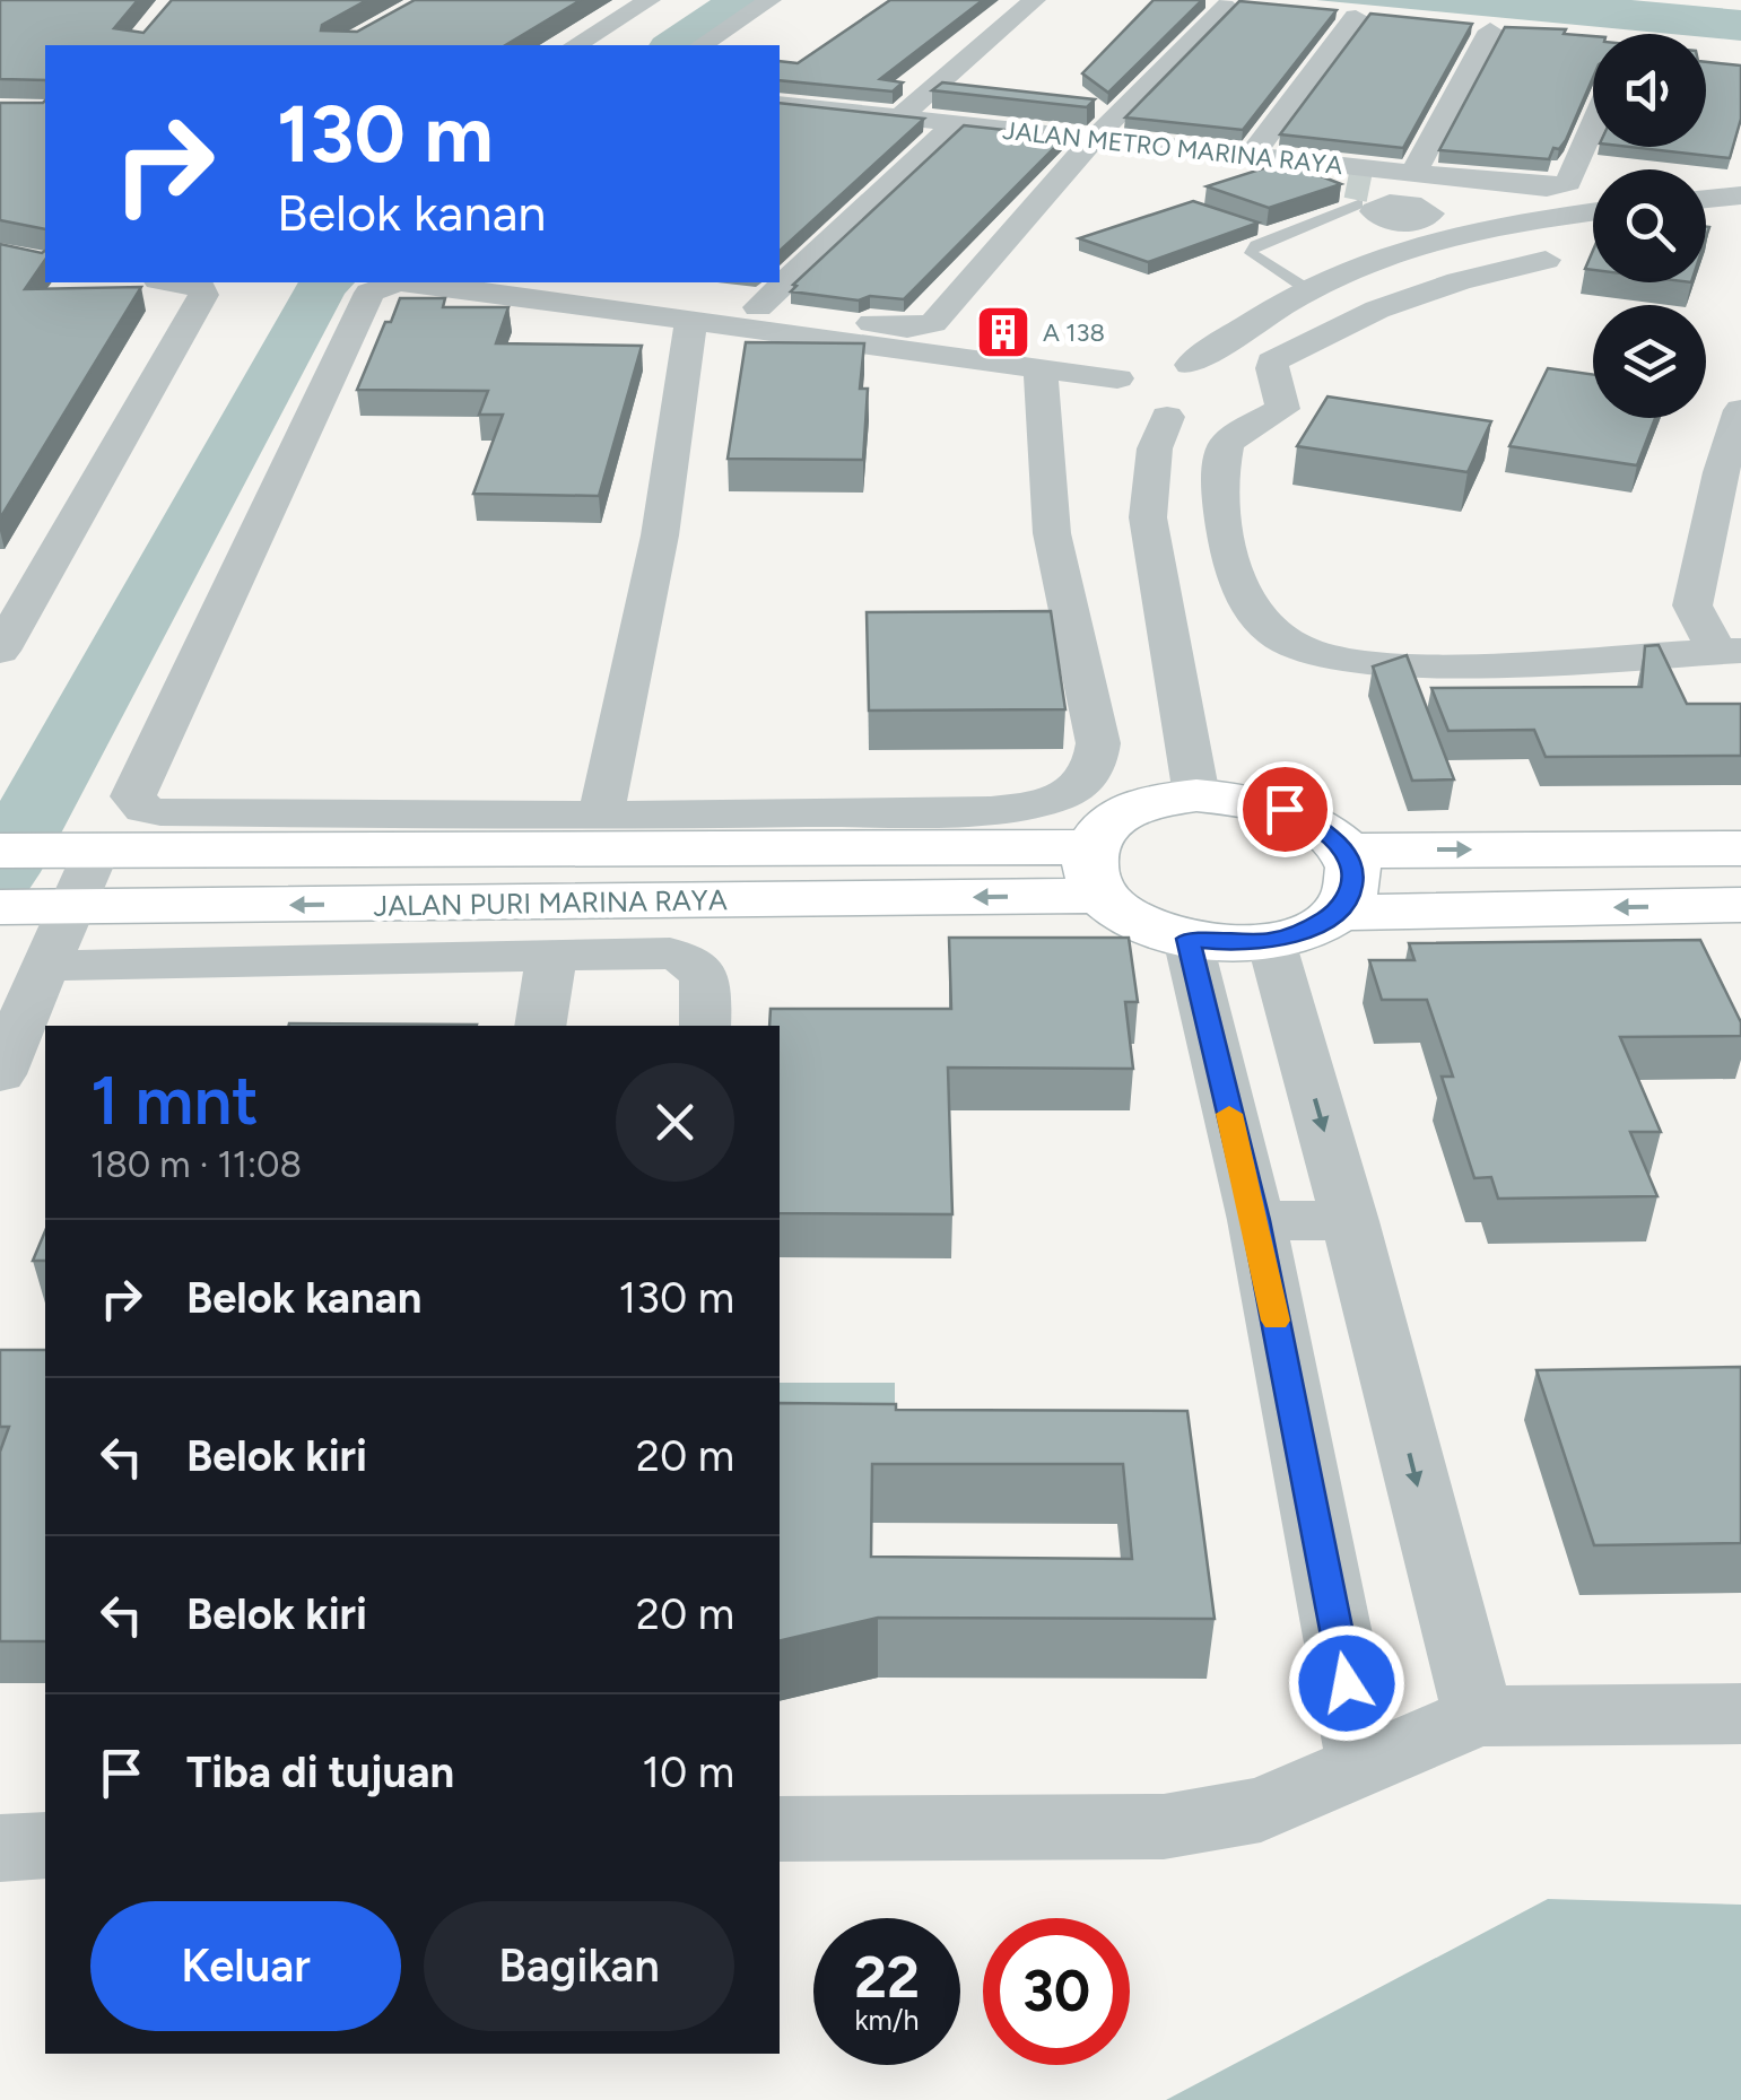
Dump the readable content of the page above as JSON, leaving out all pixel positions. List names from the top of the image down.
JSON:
{
  "streets": {
    "street": ["JALAN METRO MARINA RAYA", "JALAN PURI MARINA RAYA"]
  },
  "places": {
    "building": ["A 138"]
  },
  "page": {
    "turn": ["130 m", "Belok kanan"],
    "heading": ["1 mnt", "180 m · 11:08"],
    "list": [
      {
        "name": "Belok kanan",
        "value": "130 m"
      },
      {
        "name": "Belok kiri",
        "value": "20 m"
      },
      {
        "name": "Belok kiri",
        "value": "20 m"
      },
      {
        "name": "Tiba di tujuan",
        "value": "10 m"
      }
    ],
    "buttons": ["Keluar", "Bagikan"],
    "speed": "22 km/h",
    "limit": "30"
  }
}
